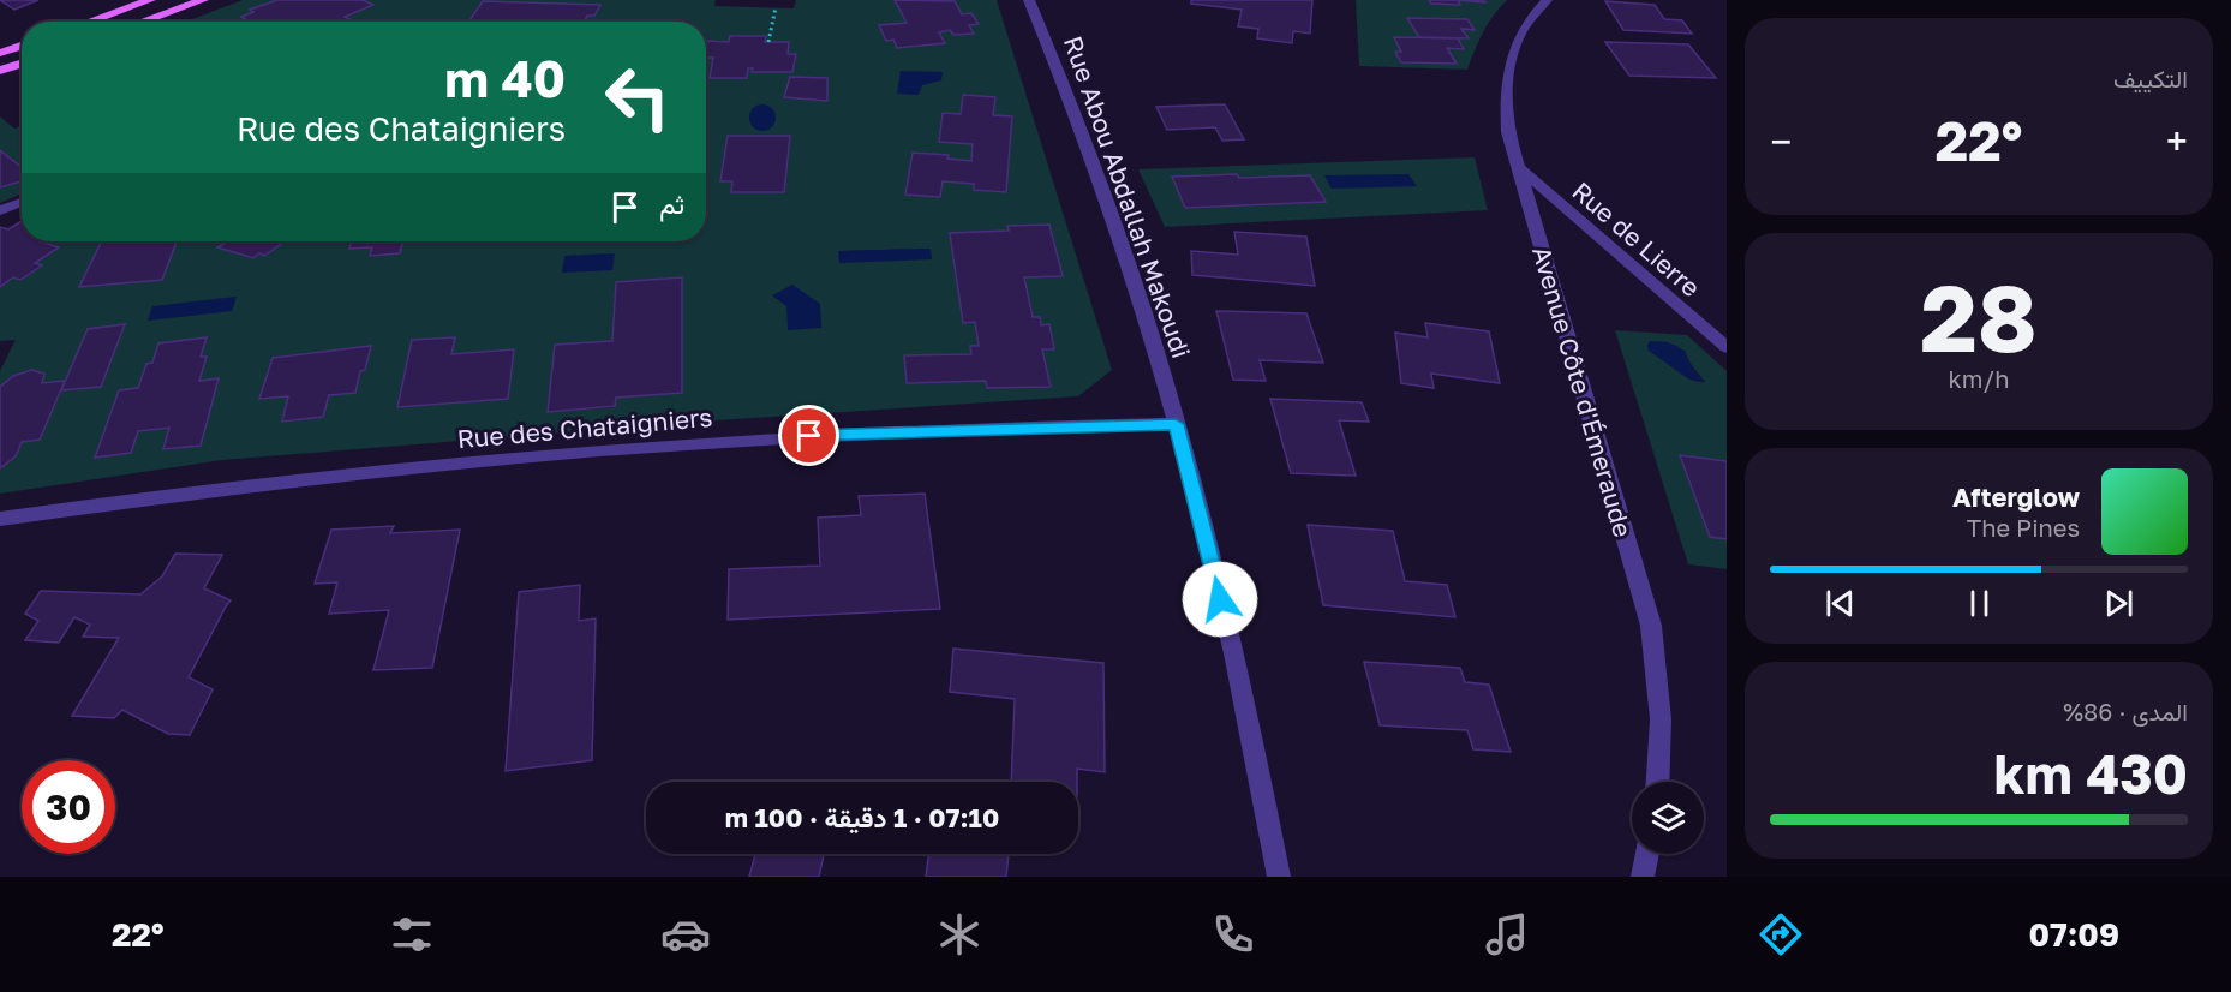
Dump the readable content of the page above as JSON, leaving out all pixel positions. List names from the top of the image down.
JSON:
{
  "streets": {
    "street": [
      "Rue Abou Abdallah Makoudi",
      "Rue de Lierre",
      "Avenue Côte d'Émeraude",
      "Rue des Chataigniers"
    ]
  },
  "crossings": [
    ["Rue Abou Abdallah Makoudi", "Rue des Chataigniers"],
    ["Rue de Lierre", "Avenue Côte d'Émeraude"]
  ],
  "page": {
    "tile": [
      "التكييف",
      ["28", "km/h"],
      ["المدى · 86%", "430 km"]
    ],
    "turn": ["40 m", "Rue des Chataigniers"],
    "heat": ["−", "22°", "+"],
    "then": "ثم",
    "song": ["Afterglow", "The Pines"],
    "limit": "30",
    "trip": "07:10 · 1 دقيقة · 100 m",
    "tabs": ["07:09", "22°"]
  }
}
